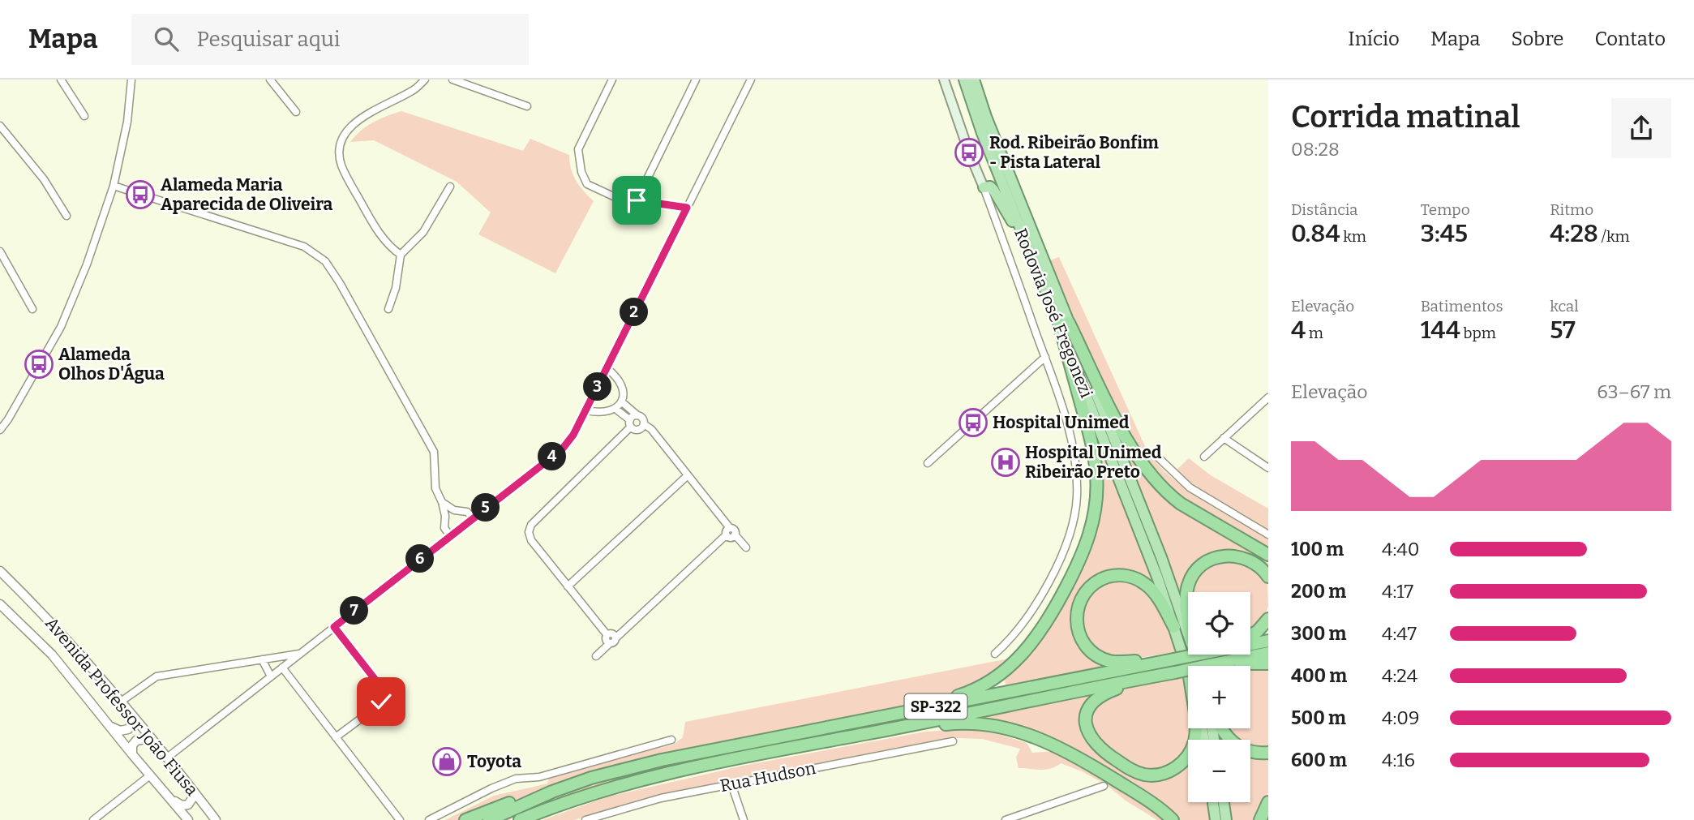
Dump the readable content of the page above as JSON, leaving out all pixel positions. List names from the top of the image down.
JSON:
{
  "streets": {
    "highway": ["Rodovia José Fregonezi", "SP-322"],
    "street": ["Avenida Professor João Fiusa", "Rua Hudson"]
  },
  "places": {
    "bus stop": [
      "Rod. Ribeirão Bonfim - Pista Lateral",
      "Alameda Maria Aparecida de Oliveira",
      "Alameda Olhos D'Água",
      "Hospital Unimed"
    ],
    "hospital": ["Hospital Unimed Ribeirão Preto"],
    "shop": ["Toyota"]
  },
  "page": {
    "header": "Mapa",
    "search": "Pesquisar aqui",
    "nav": [
      "Início",
      "Mapa",
      "Sobre",
      "Contato"
    ],
    "heading": ["Corrida matinal", "08:28"],
    "stats": [
      ["Distância", "0.84 km"],
      ["Tempo", "3:45"],
      ["Ritmo", "4:28 /km"],
      ["Elevação", "4 m"],
      ["Batimentos", "144 bpm"],
      ["kcal", "57"]
    ],
    "pins": [
      "2",
      "3",
      "4",
      "5",
      "6",
      "7"
    ],
    "chart": ["Elevação", "63–67 m"],
    "list": [
      {
        "name": "100 m",
        "note": "4:40"
      },
      {
        "name": "200 m",
        "note": "4:17"
      },
      {
        "name": "300 m",
        "note": "4:47"
      },
      {
        "name": "400 m",
        "note": "4:24"
      },
      {
        "name": "500 m",
        "note": "4:09"
      },
      {
        "name": "600 m",
        "note": "4:16"
      }
    ],
    "map_buttons": ["+", "−"]
  }
}
